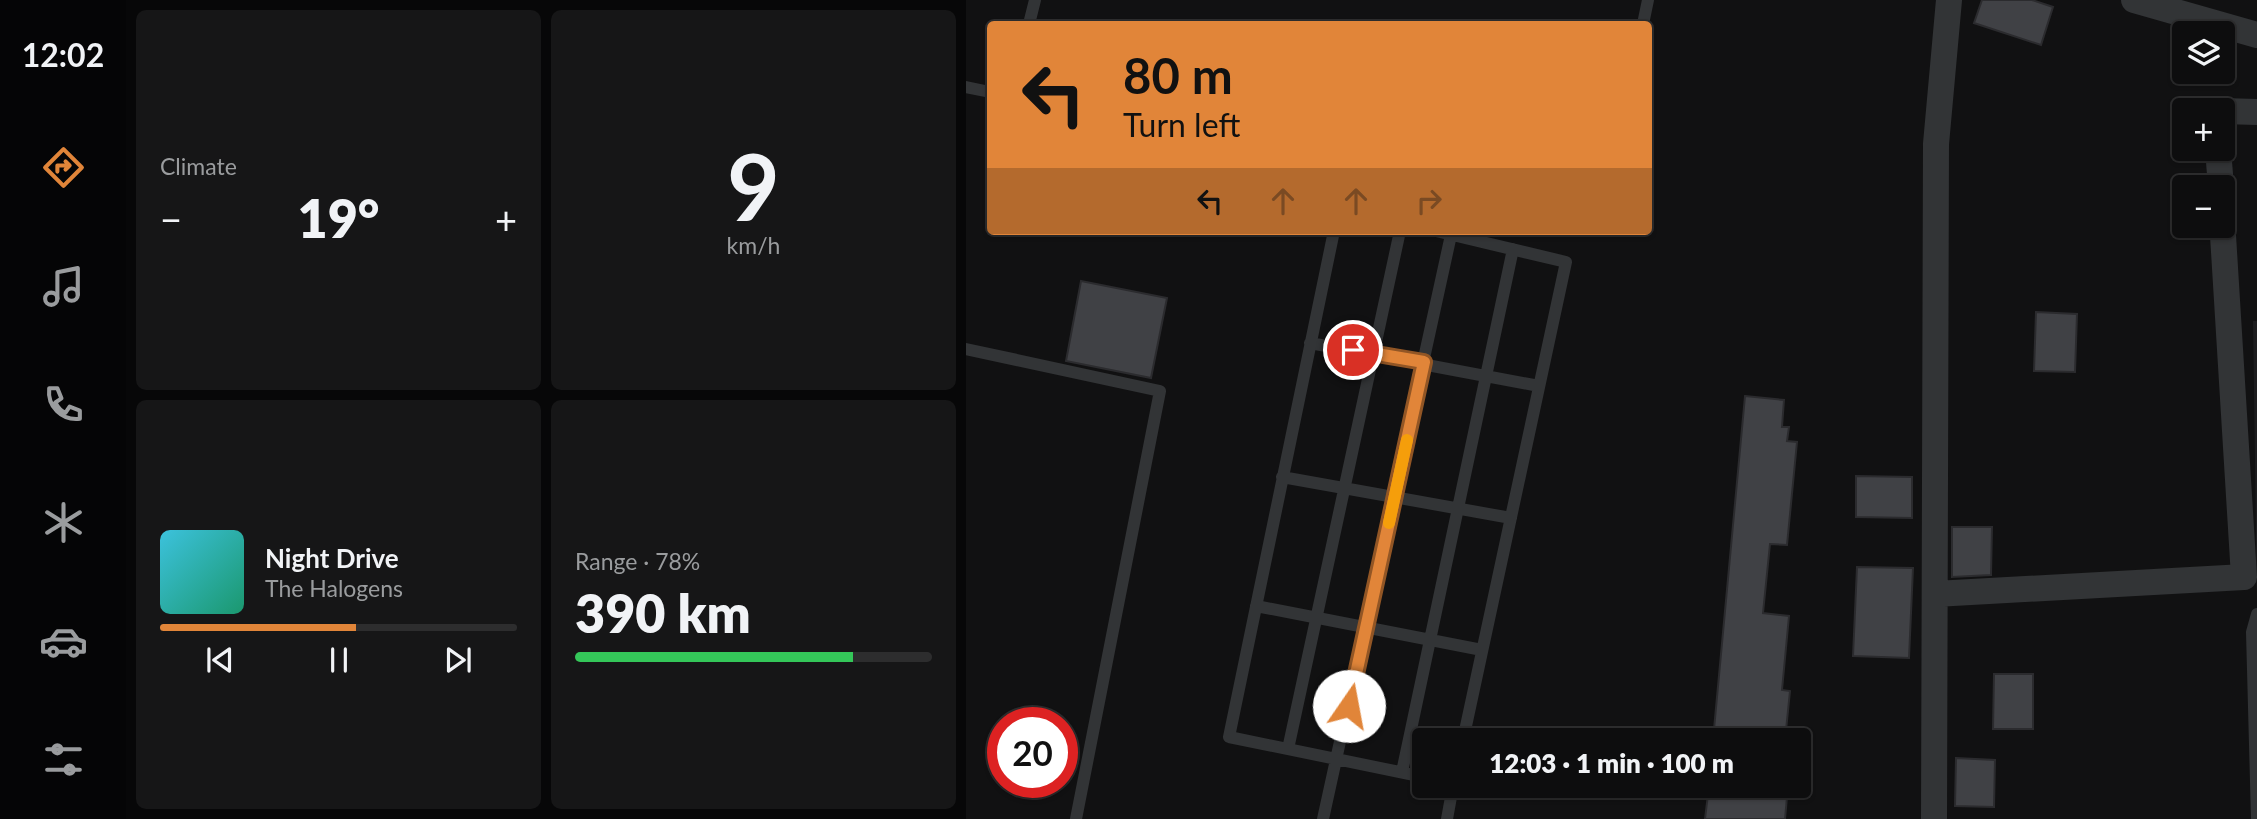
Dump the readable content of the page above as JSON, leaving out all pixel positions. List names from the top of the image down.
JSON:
{
  "page": {
    "tabs": "12:02",
    "tile": [
      "Climate",
      ["9", "km/h"],
      ["Range · 78%", "390 km"]
    ],
    "map_buttons": ["+", "−"],
    "turn": ["80 m", "Turn left"],
    "heat": ["−", "19°", "+"],
    "song": ["Night Drive", "The Halogens"],
    "limit": "20",
    "trip": "12:03 · 1 min · 100 m"
  }
}
